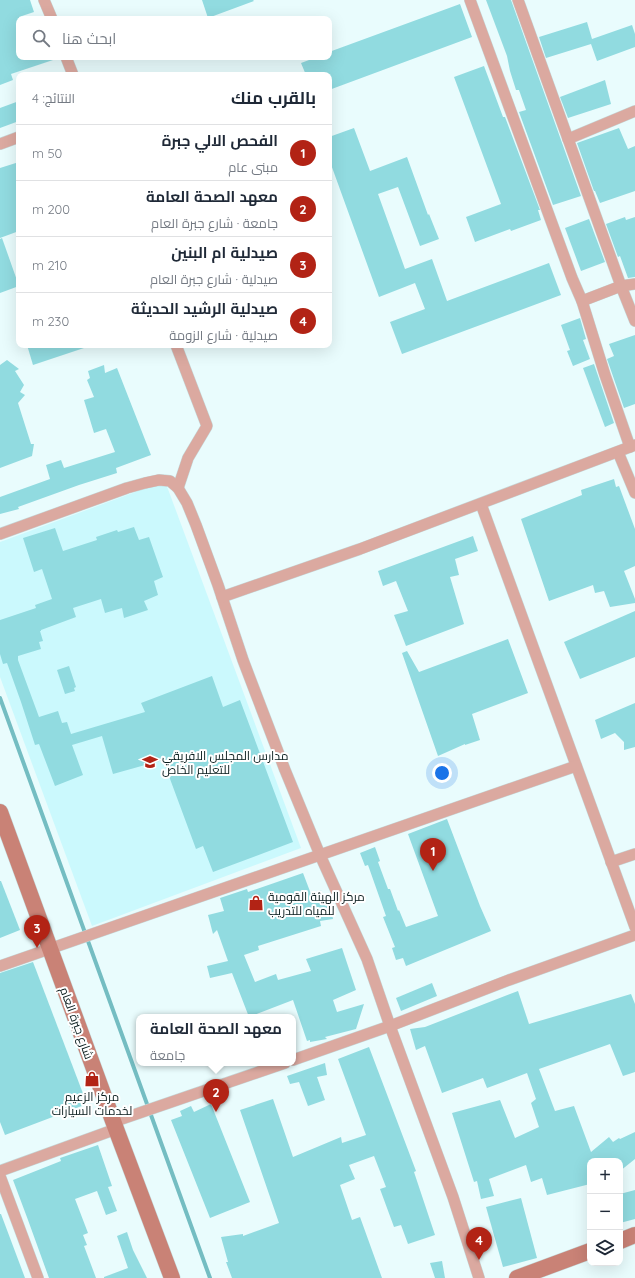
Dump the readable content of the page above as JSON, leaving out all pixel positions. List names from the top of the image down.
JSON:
{
  "streets": {
    "main road": ["شارع جبرة العام"]
  },
  "places": {
    "school or university": ["مدارس المجلس الافريقي للتعليم الخاص"],
    "shop": ["مركز الهيئة القومية للمياه للتدريب", "مركز الزعيم لخدمات السيارات"]
  },
  "page": {
    "search": "ابحث هنا",
    "heading": ["بالقرب منك", "النتائج: 4"],
    "list": [
      {
        "mark": "1",
        "name": "الفحص الالي جبرة",
        "note": "مبنى عام",
        "value": "50 m"
      },
      {
        "mark": "2",
        "name": "معهد الصحة العامة",
        "note": "جامعة · شارع جبرة العام",
        "value": "200 m"
      },
      {
        "mark": "3",
        "name": "صيدلية ام البنين",
        "note": "صيدلية · شارع جبرة العام",
        "value": "210 m"
      },
      {
        "mark": "4",
        "name": "صيدلية الرشيد الحديثة",
        "note": "صيدلية · شارع الزومة",
        "value": "230 m"
      }
    ],
    "pins": [
      "1",
      "3",
      "2",
      "4"
    ],
    "popup": ["معهد الصحة العامة", "جامعة"],
    "map_buttons": ["+", "−"]
  }
}
